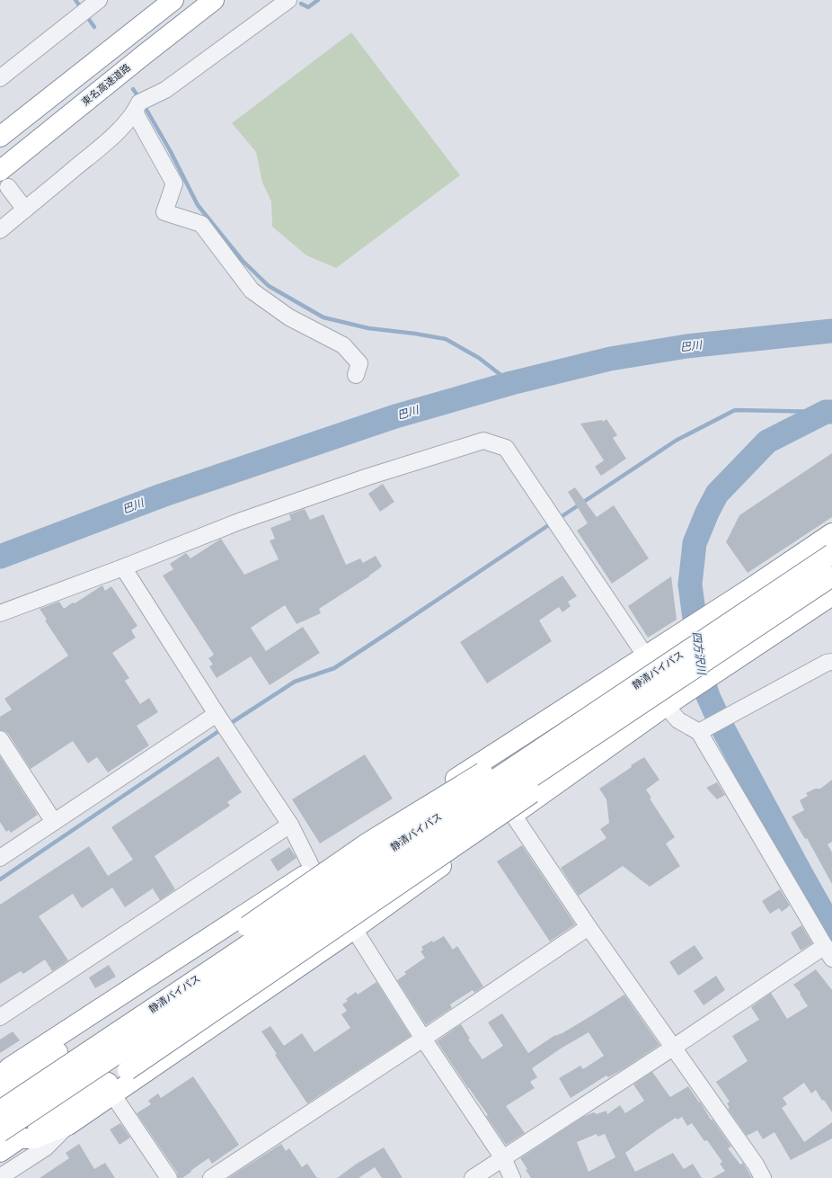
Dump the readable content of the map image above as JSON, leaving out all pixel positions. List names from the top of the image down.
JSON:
{
  "streets": {
    "highway": ["東名高速道路", "静清バイパス"]
  },
  "water": ["巴川", "四方沢川"]
}
